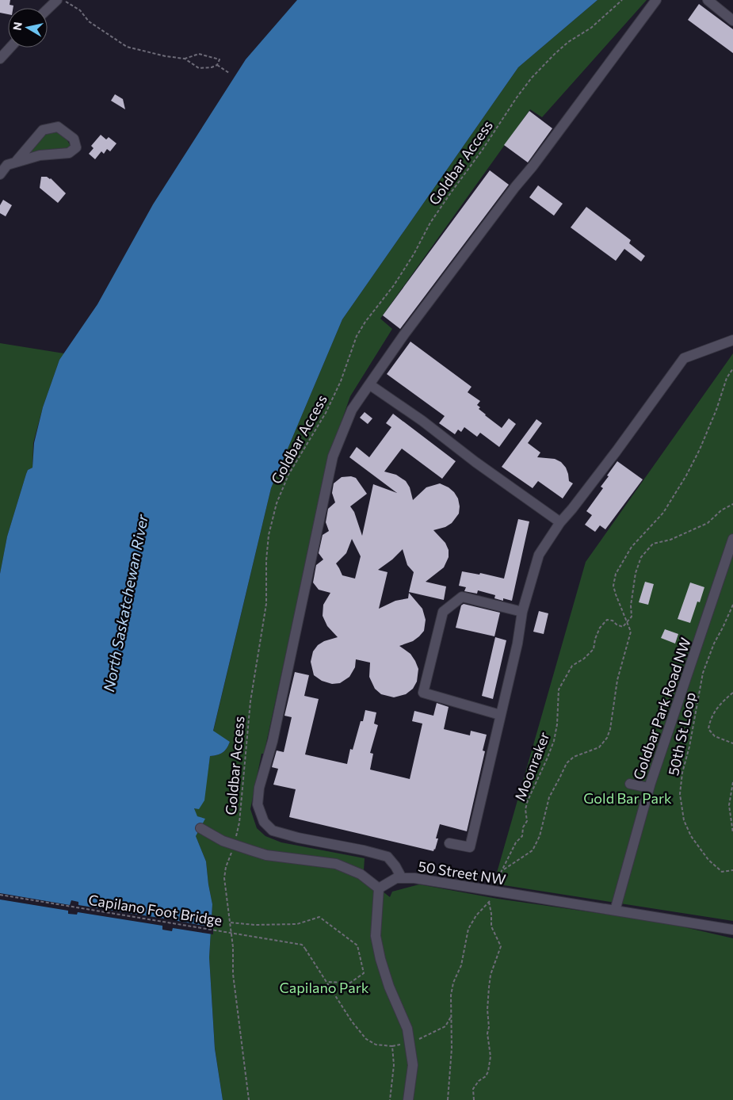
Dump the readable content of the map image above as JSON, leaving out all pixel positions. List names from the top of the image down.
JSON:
{
  "streets": {
    "street": ["Goldbar Park Road NW", "50 Street NW"],
    "path": [
      "Goldbar Access",
      "50th St Loop",
      "Moonraker",
      "Capilano Foot Bridge"
    ]
  },
  "crossings": [
    ["Goldbar Park Road NW", "50 Street NW"]
  ],
  "water": ["North Saskatchewan River"],
  "parks": ["Gold Bar Park", "Capilano Park"],
  "north": "left"
}
